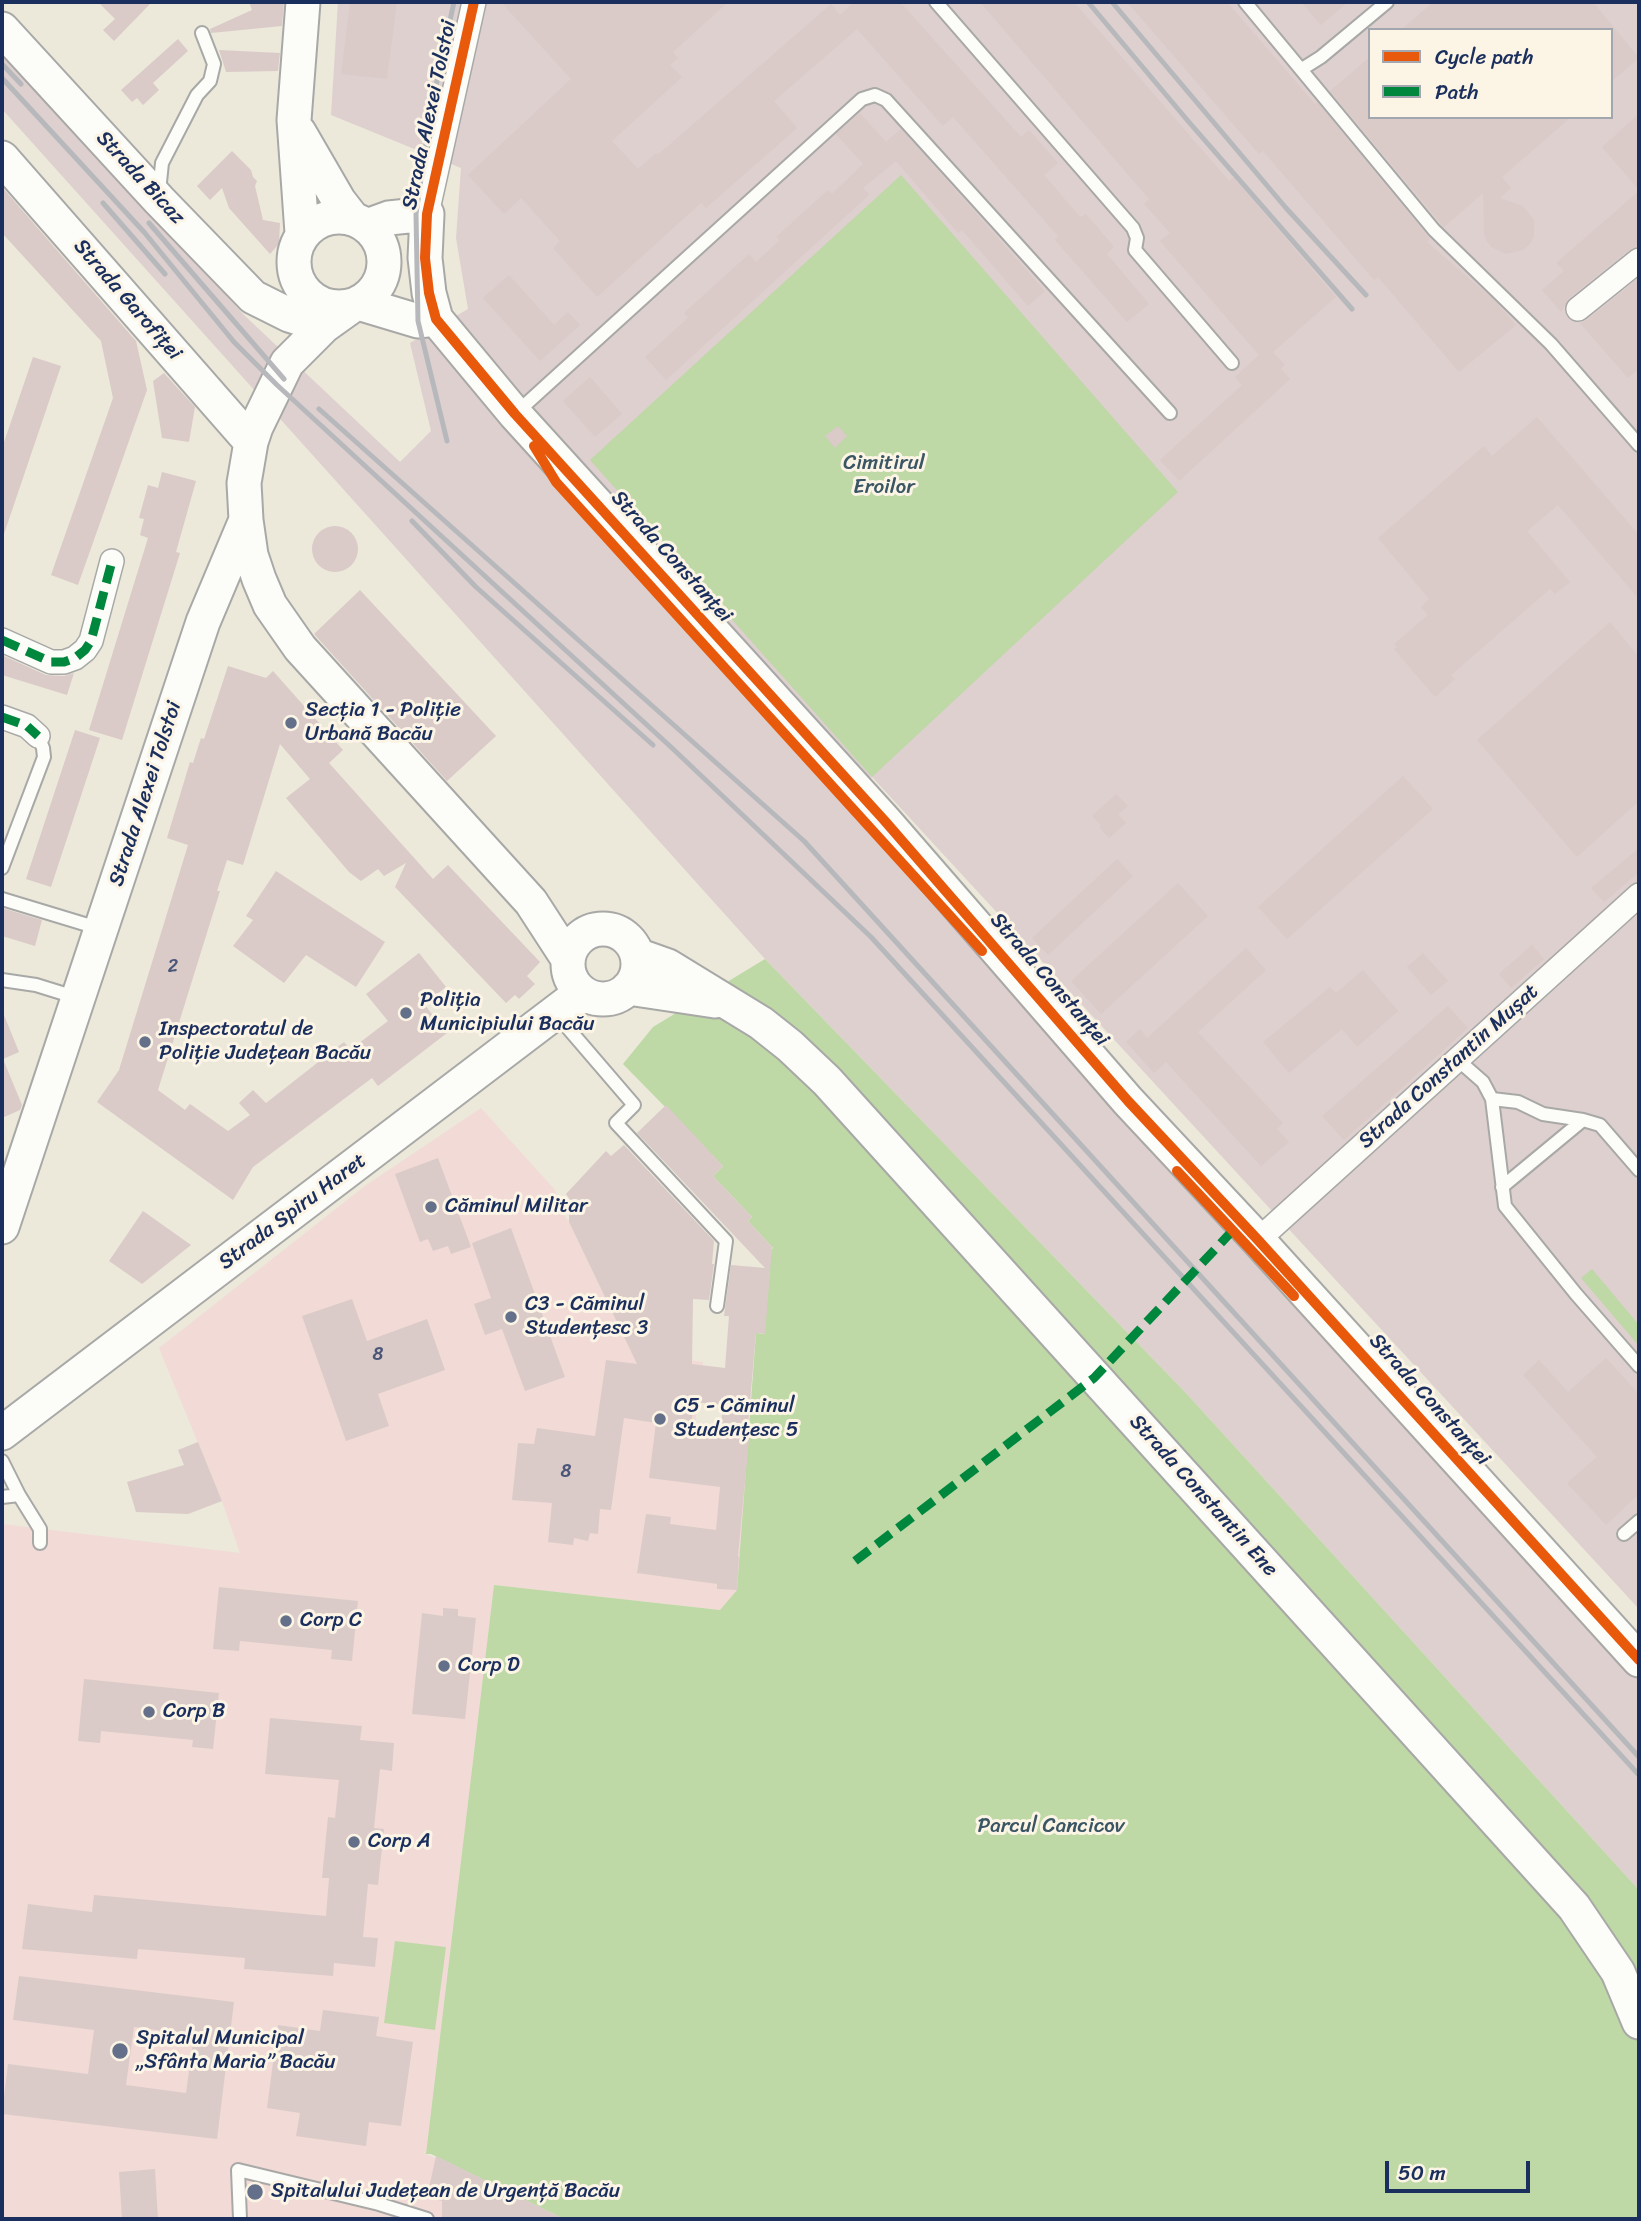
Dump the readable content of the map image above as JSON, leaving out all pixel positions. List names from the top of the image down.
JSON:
{
  "streets": {
    "street": [
      "Strada Alexei Tolstoi",
      "Strada Bicaz",
      "Strada Garofiței",
      "Strada Constanței",
      "Strada Constantin Mușat",
      "Strada Spiru Haret",
      "Strada Constantin Ene"
    ]
  },
  "crossings": [
    ["Strada Alexei Tolstoi", "Strada Bicaz"],
    ["Strada Alexei Tolstoi", "Strada Garofiței"],
    ["Strada Alexei Tolstoi", "Strada Constanței"],
    ["Strada Constanței", "Strada Constantin Mușat"],
    ["Strada Spiru Haret", "Strada Constantin Ene"]
  ],
  "parks": ["Cimitirul Eroilor", "Parcul Cancicov"],
  "places": [
    "Secția 1 - Poliție Urbană Bacău",
    "Poliția Municipiului Bacău",
    "Inspectoratul de Poliție Județean Bacău",
    "Căminul Militar",
    "C3 - Căminul Studențesc 3",
    "C5 - Căminul Studențesc 5",
    "Corp C",
    "Corp D",
    "Corp B",
    "Corp A",
    "Spitalul Municipal „Sfânta Maria” Bacău",
    "Spitalului Județean de Urgență Bacău"
  ],
  "house_numbers": ["2", "8", "8"],
  "legend": ["Cycle path", "Path"],
  "scale_bar": "50 m"
}
